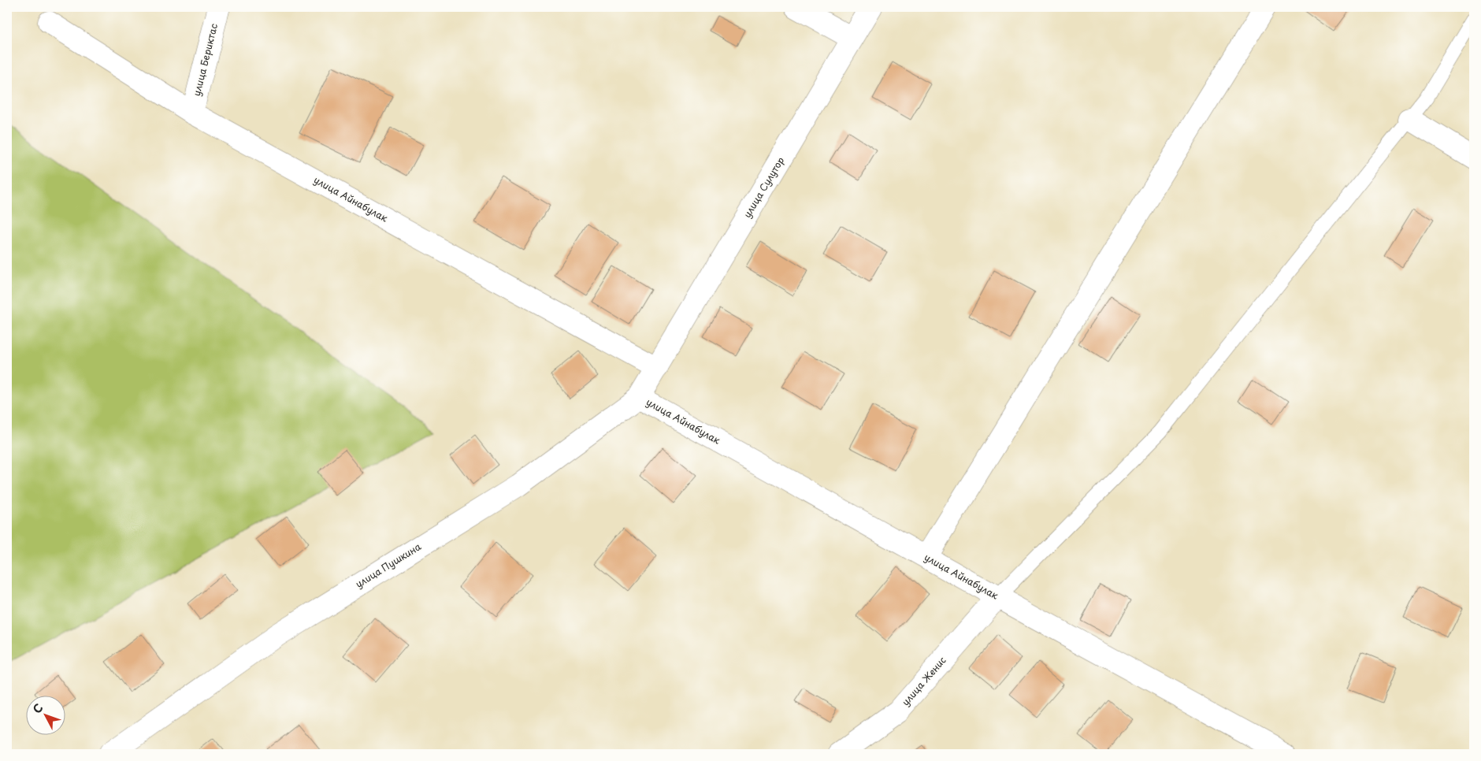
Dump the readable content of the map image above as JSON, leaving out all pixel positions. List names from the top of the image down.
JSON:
{
  "streets": {
    "street": [
      "улица Бериктас",
      "улица Сулутор",
      "улица Айнабулак",
      "улица Пушкина",
      "улица Женис"
    ]
  },
  "crossings": [
    ["улица Бериктас", "улица Айнабулак"],
    ["улица Сулутор", "улица Айнабулак"],
    ["улица Сулутор", "улица Пушкина"],
    ["улица Айнабулак", "улица Пушкина"],
    ["улица Айнабулак", "улица Женис"]
  ],
  "north": "top left"
}
